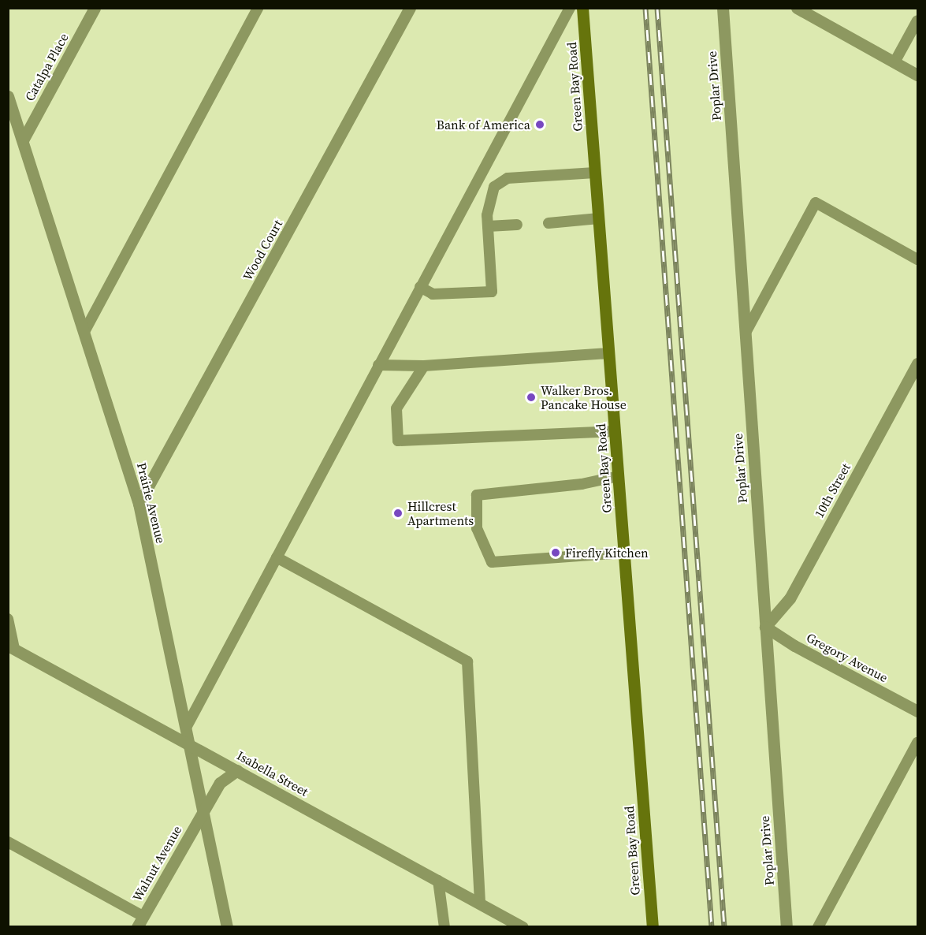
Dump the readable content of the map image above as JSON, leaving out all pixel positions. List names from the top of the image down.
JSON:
{
  "streets": {
    "main road": ["Green Bay Road"],
    "street": [
      "Catalpa Place",
      "Poplar Drive",
      "Wood Court",
      "10th Street",
      "Prairie Avenue",
      "Gregory Avenue",
      "Isabella Street",
      "Walnut Avenue"
    ]
  },
  "crossings": [
    ["Catalpa Place", "Prairie Avenue"],
    ["Poplar Drive", "10th Street"],
    ["Poplar Drive", "Gregory Avenue"],
    ["Wood Court", "Prairie Avenue"],
    ["10th Street", "Gregory Avenue"],
    ["Prairie Avenue", "Isabella Street"],
    ["Prairie Avenue", "Walnut Avenue"],
    ["Isabella Street", "Walnut Avenue"]
  ],
  "places": [
    "Bank of America",
    "Walker Bros. Pancake House",
    "Hillcrest Apartments",
    "Firefly Kitchen"
  ]
}
